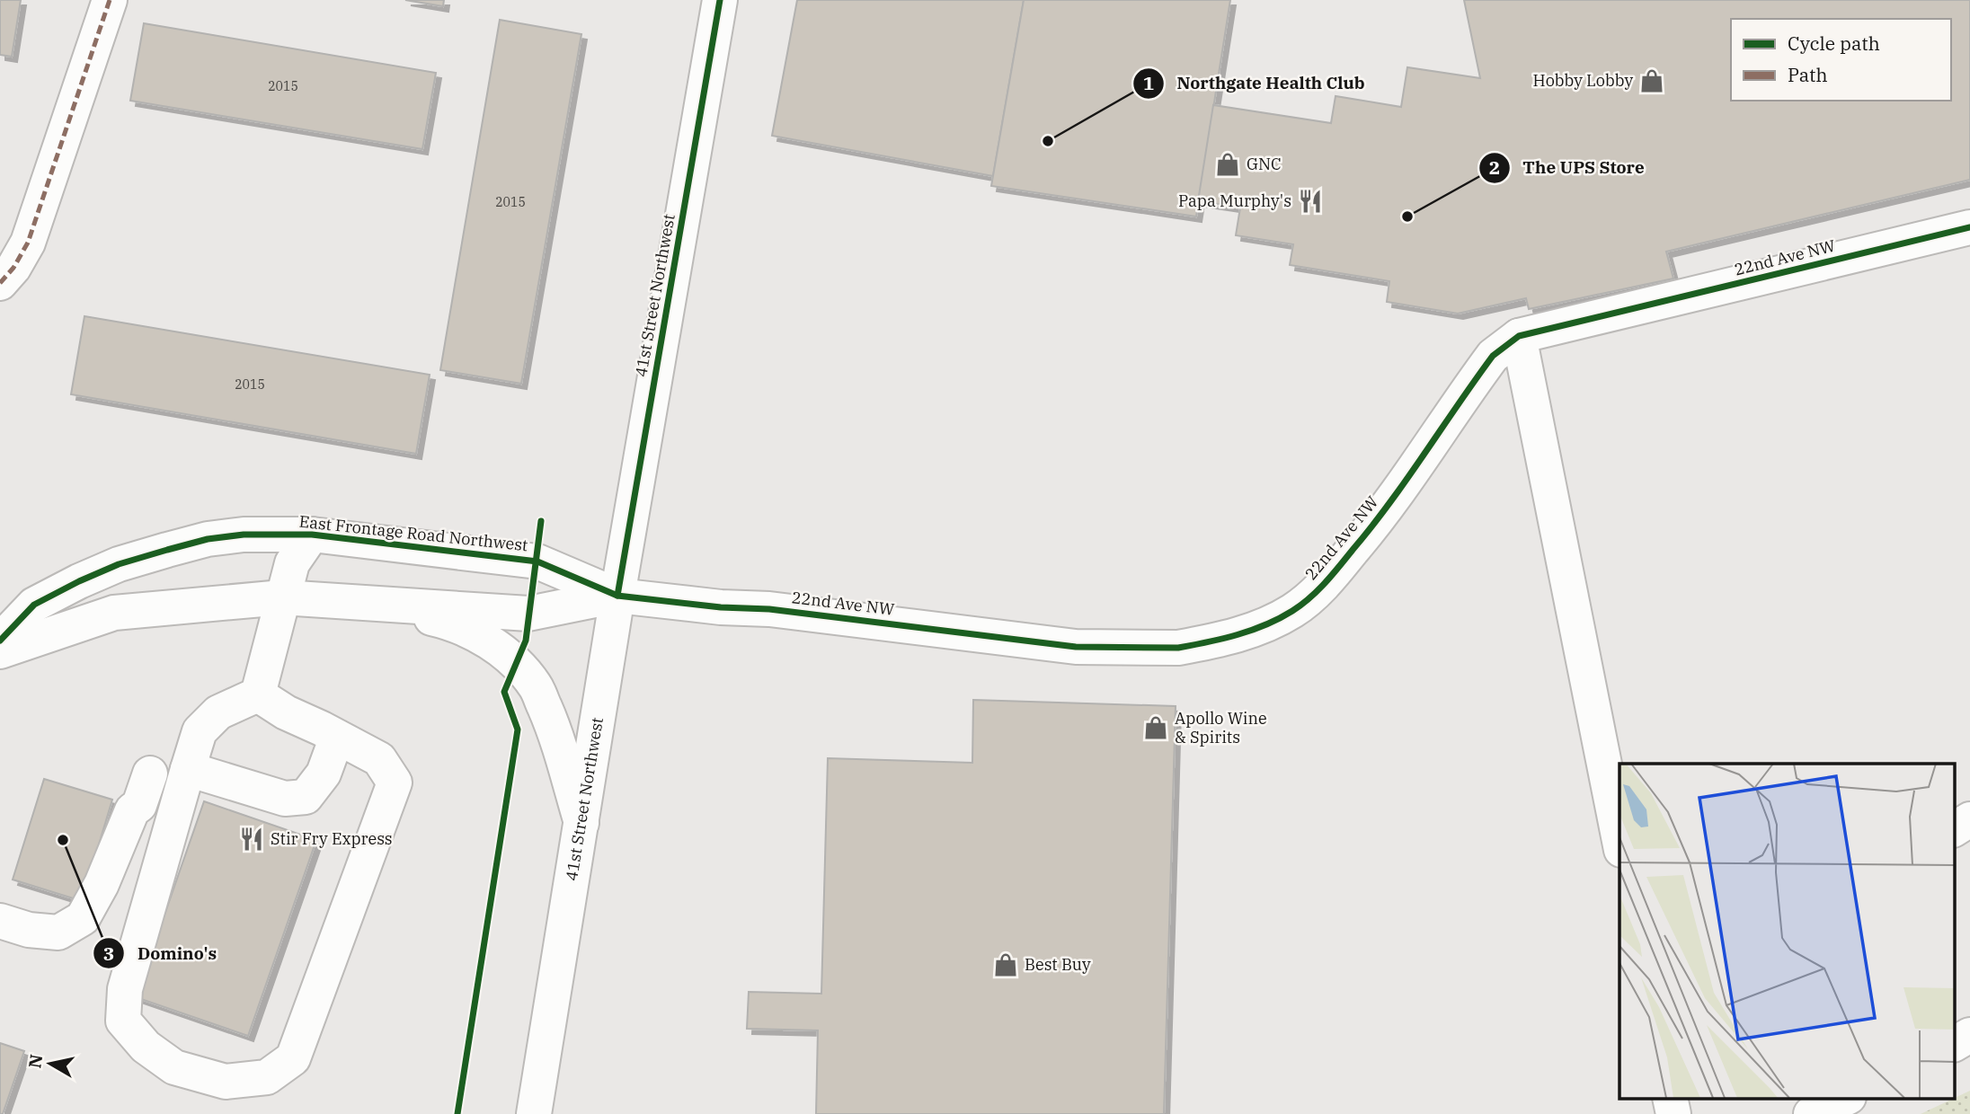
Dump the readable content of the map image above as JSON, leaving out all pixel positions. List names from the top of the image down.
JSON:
{
  "streets": {
    "street": ["22nd Ave NW", "41st Street Northwest", "East Frontage Road Northwest"]
  },
  "crossings": [
    ["22nd Ave NW", "41st Street Northwest"],
    ["22nd Ave NW", "East Frontage Road Northwest"],
    ["41st Street Northwest", "East Frontage Road Northwest"]
  ],
  "places": {
    "shop": [
      "Hobby Lobby",
      "GNC",
      "Apollo Wine & Spirits",
      "Best Buy"
    ],
    "other": ["Northgate Health Club", "The UPS Store", "Domino's"],
    "restaurant": ["Papa Murphy's", "Stir Fry Express"]
  },
  "house_numbers": ["2015", "2015", "2015"],
  "legend": ["Cycle path", "Path"],
  "north": "left"
}
